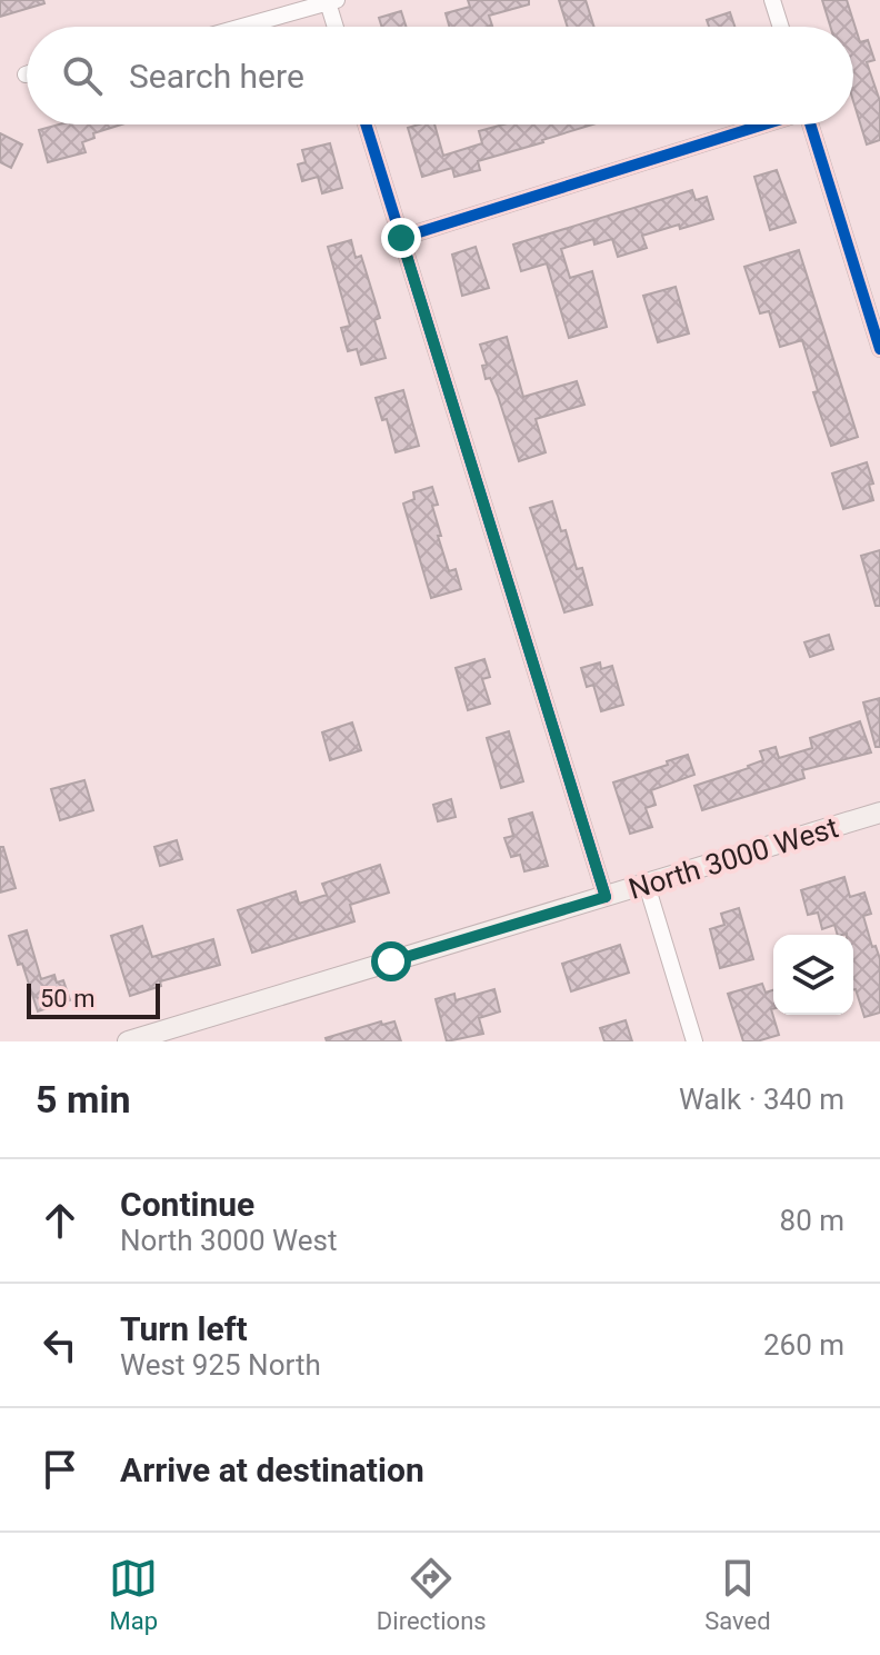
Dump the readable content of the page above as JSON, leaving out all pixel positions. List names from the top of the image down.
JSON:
{
  "streets": {
    "main road": ["North 3000 West"]
  },
  "scale_bar": "50 m",
  "page": {
    "search": "Search here",
    "scale": "50 m",
    "heading": ["5 min", "Walk · 340 m"],
    "list": [
      ["Continue", "North 3000 West", "80 m"],
      ["Turn left", "West 925 North", "260 m"],
      "Arrive at destination"
    ],
    "nav": ["Map", "Directions", "Saved"]
  }
}
